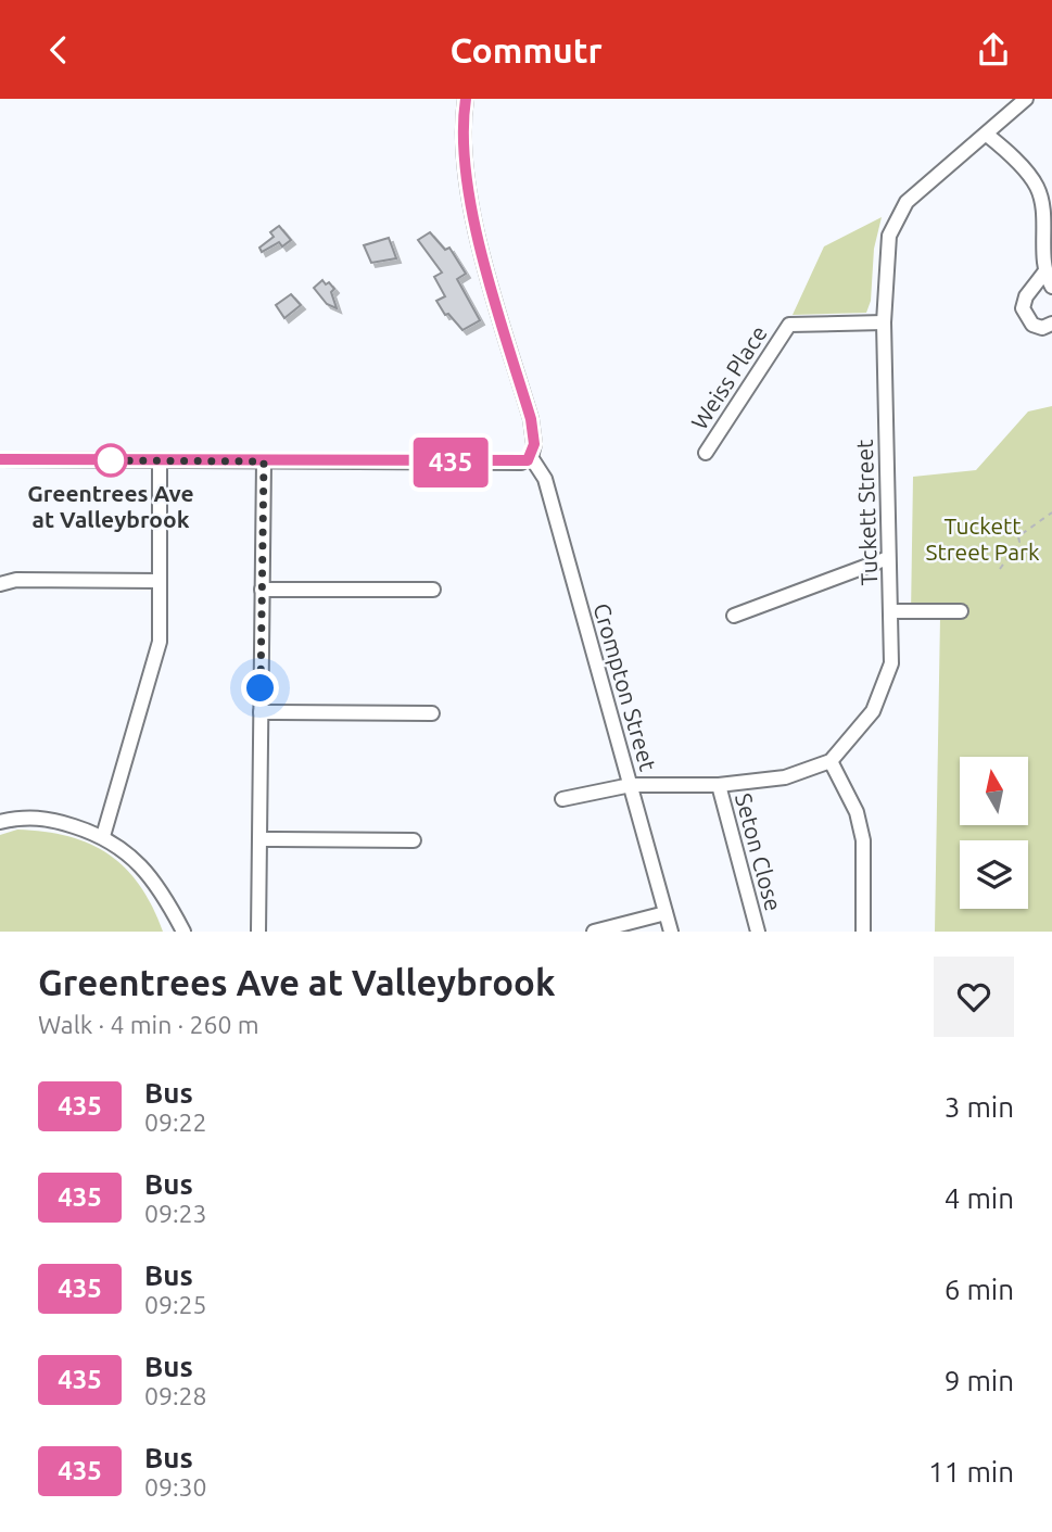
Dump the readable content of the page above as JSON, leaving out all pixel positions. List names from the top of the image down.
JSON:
{
  "streets": {
    "street": [
      "Weiss Place",
      "Tuckett Street",
      "Crompton Street",
      "Seton Close"
    ]
  },
  "crossings": [
    ["Weiss Place", "Tuckett Street"]
  ],
  "parks": ["Tuckett Street Park"],
  "places": ["Greentrees Ave at Valleybrook"],
  "lines": ["bus line 435"],
  "north": "top",
  "page": {
    "header": "Commutr",
    "on_map": "435",
    "heading": ["Greentrees Ave at Valleybrook", "Walk · 4 min · 260 m"],
    "list": [
      {
        "mark": "435",
        "name": "Bus",
        "note": "09:22",
        "value": "3 min"
      },
      {
        "mark": "435",
        "name": "Bus",
        "note": "09:23",
        "value": "4 min"
      },
      {
        "mark": "435",
        "name": "Bus",
        "note": "09:25",
        "value": "6 min"
      },
      {
        "mark": "435",
        "name": "Bus",
        "note": "09:28",
        "value": "9 min"
      },
      {
        "mark": "435",
        "name": "Bus",
        "note": "09:30",
        "value": "11 min"
      }
    ]
  }
}
